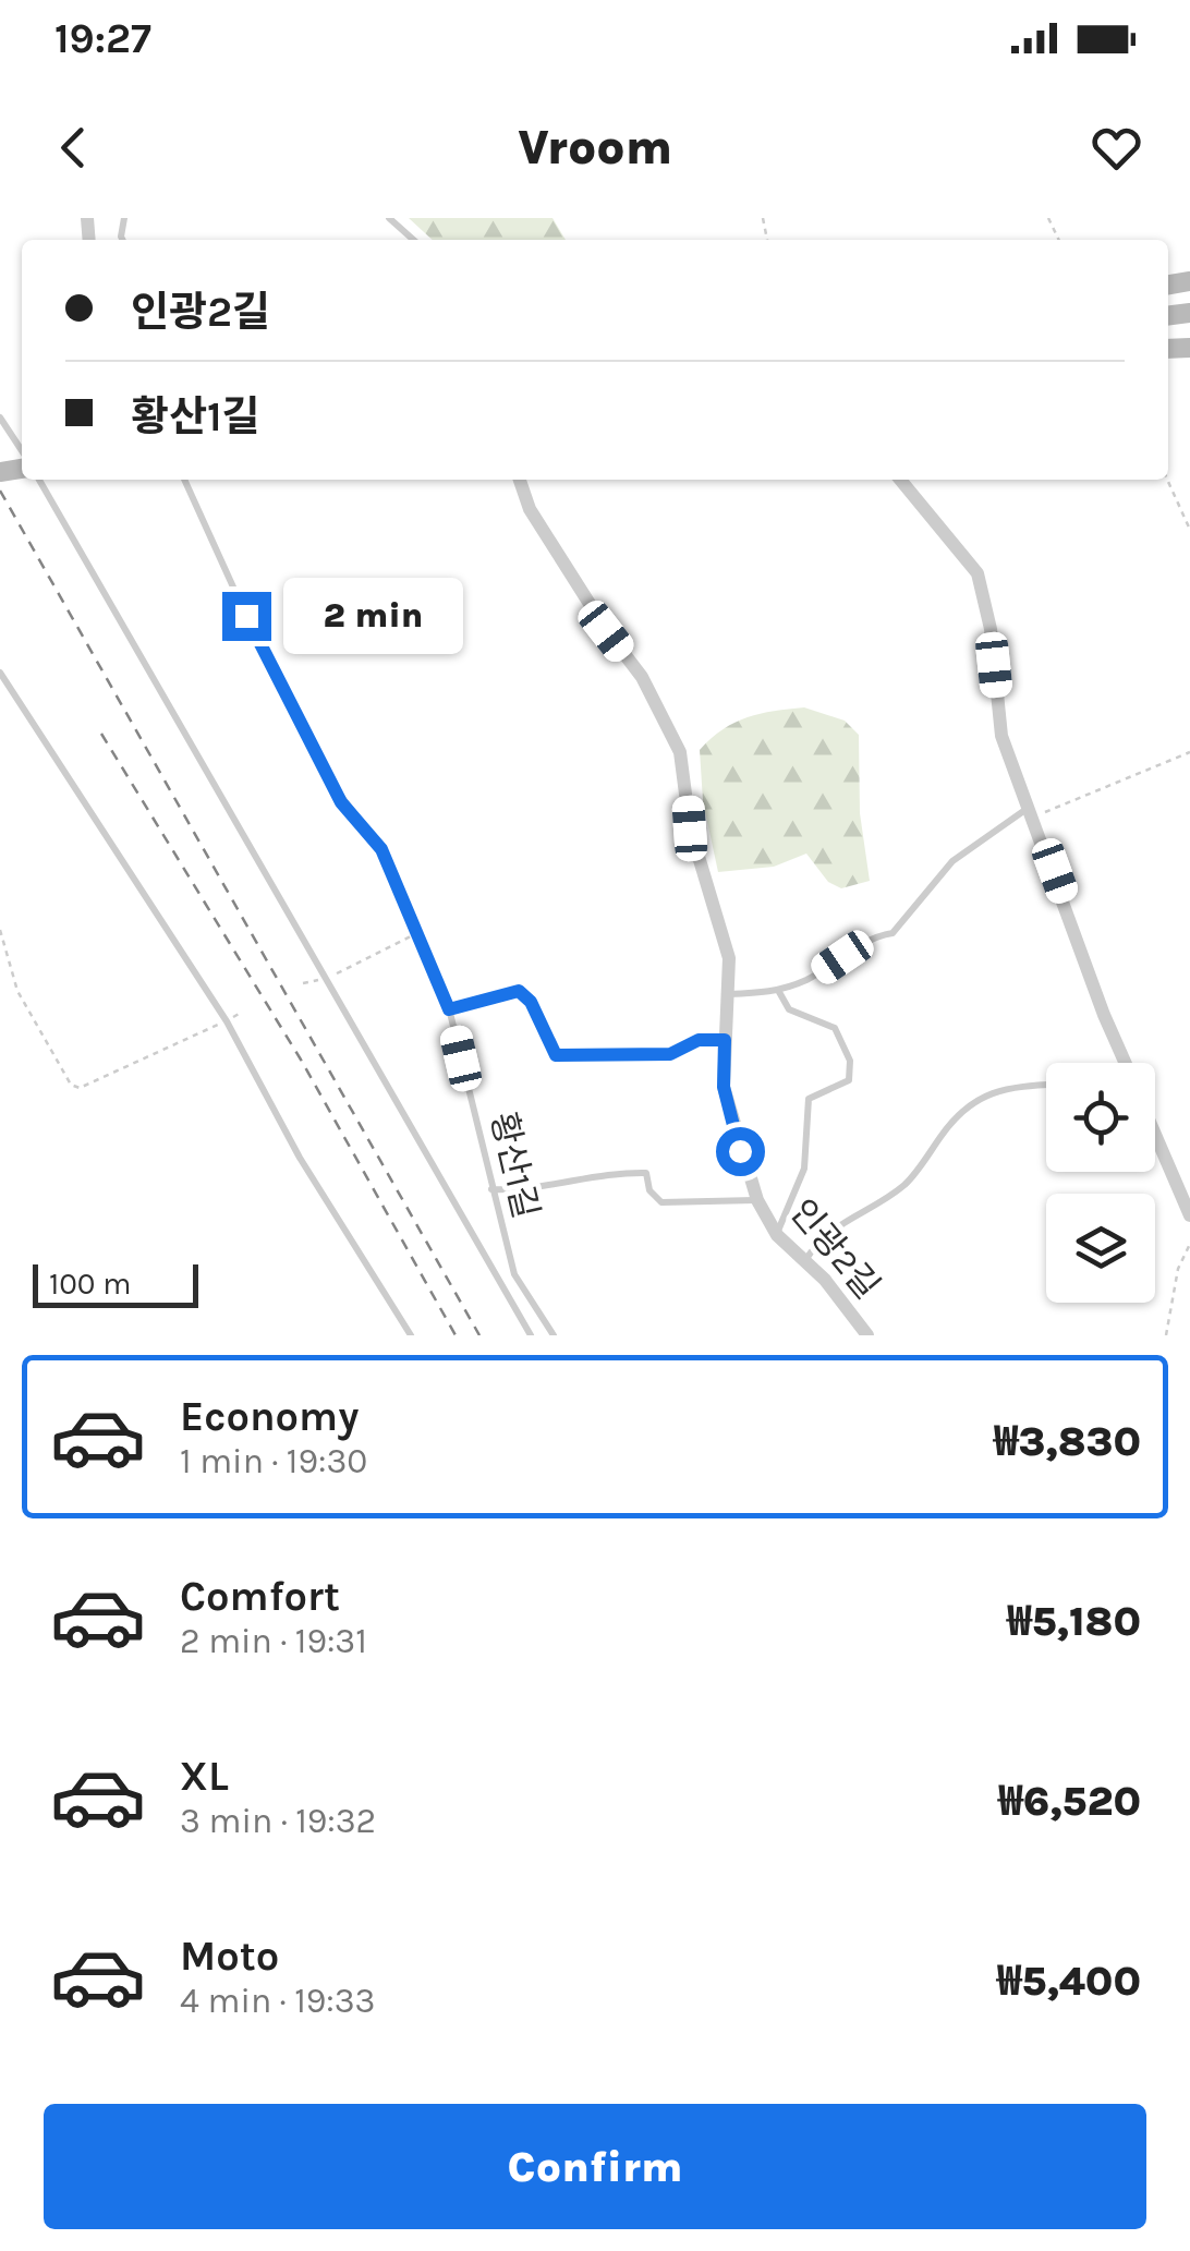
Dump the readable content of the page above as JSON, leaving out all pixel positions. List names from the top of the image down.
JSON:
{
  "streets": {
    "street": ["인광2길"],
    "lane": ["황산1길"]
  },
  "scale_bar": "100 m",
  "page": {
    "status": "19:27",
    "header": "Vroom",
    "banner": ["인광2길", "황산1길"],
    "bubble": "2 min",
    "scale": "100 m",
    "list": [
      {
        "name": "Economy",
        "note": "1 min · 19:30",
        "value": "₩3,830"
      },
      {
        "name": "Comfort",
        "note": "2 min · 19:31",
        "value": "₩5,180"
      },
      {
        "name": "XL",
        "note": "3 min · 19:32",
        "value": "₩6,520"
      },
      {
        "name": "Moto",
        "note": "4 min · 19:33",
        "value": "₩5,400"
      }
    ],
    "buttons": "Confirm"
  }
}
